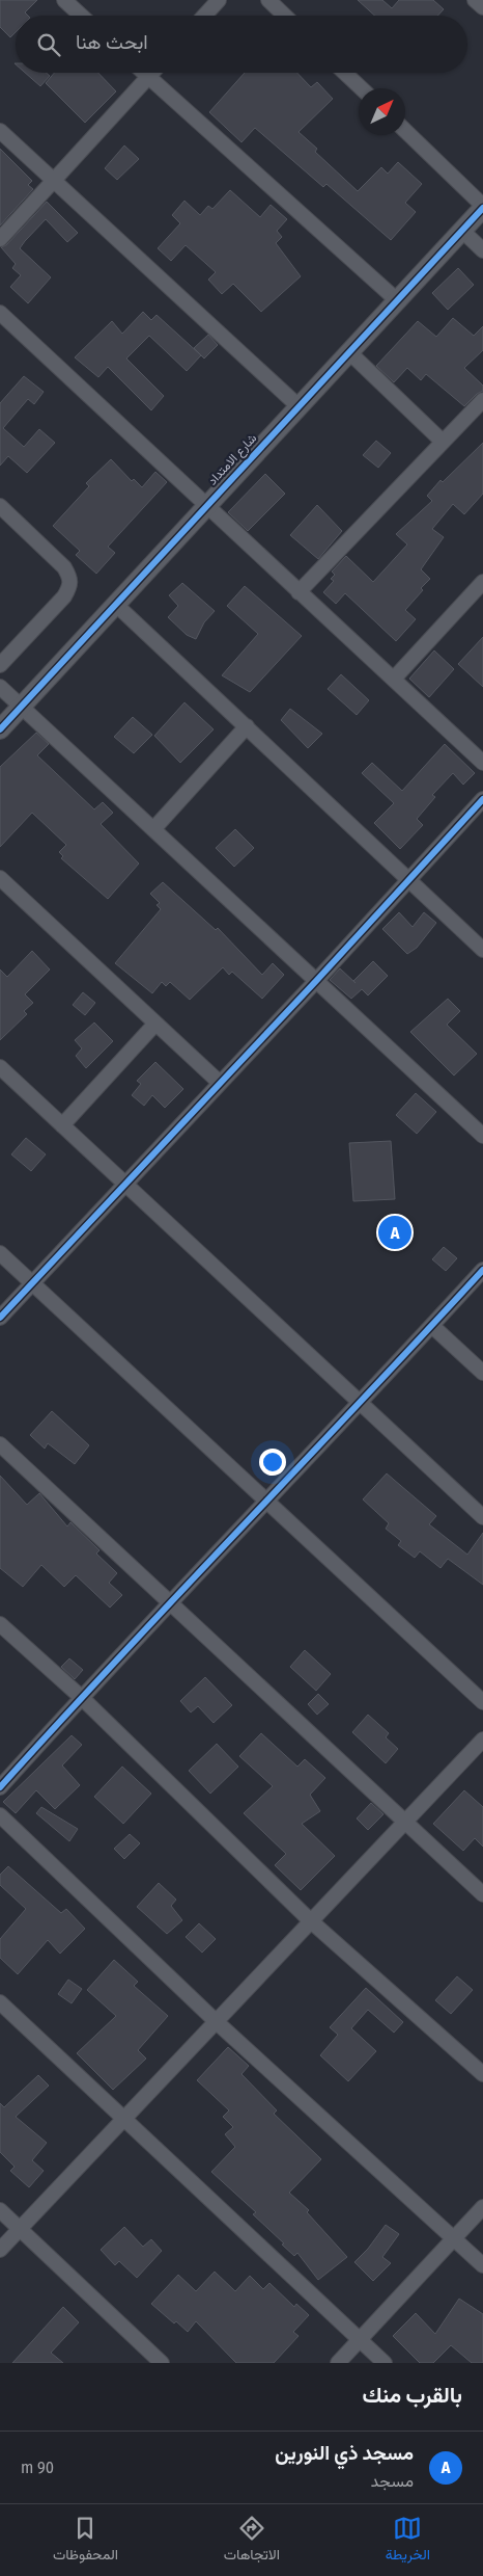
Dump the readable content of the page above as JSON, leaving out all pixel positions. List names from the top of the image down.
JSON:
{
  "streets": {
    "street": ["شارع الامتداد"]
  },
  "north": "top right",
  "page": {
    "search": "ابحث هنا",
    "pins": "A",
    "heading": "بالقرب منك",
    "list": [
      {
        "mark": "A",
        "name": "مسجد ذي النورين",
        "note": "مسجد",
        "value": "90 m"
      }
    ],
    "nav": ["الخريطة", "الاتجاهات", "المحفوظات"]
  }
}
